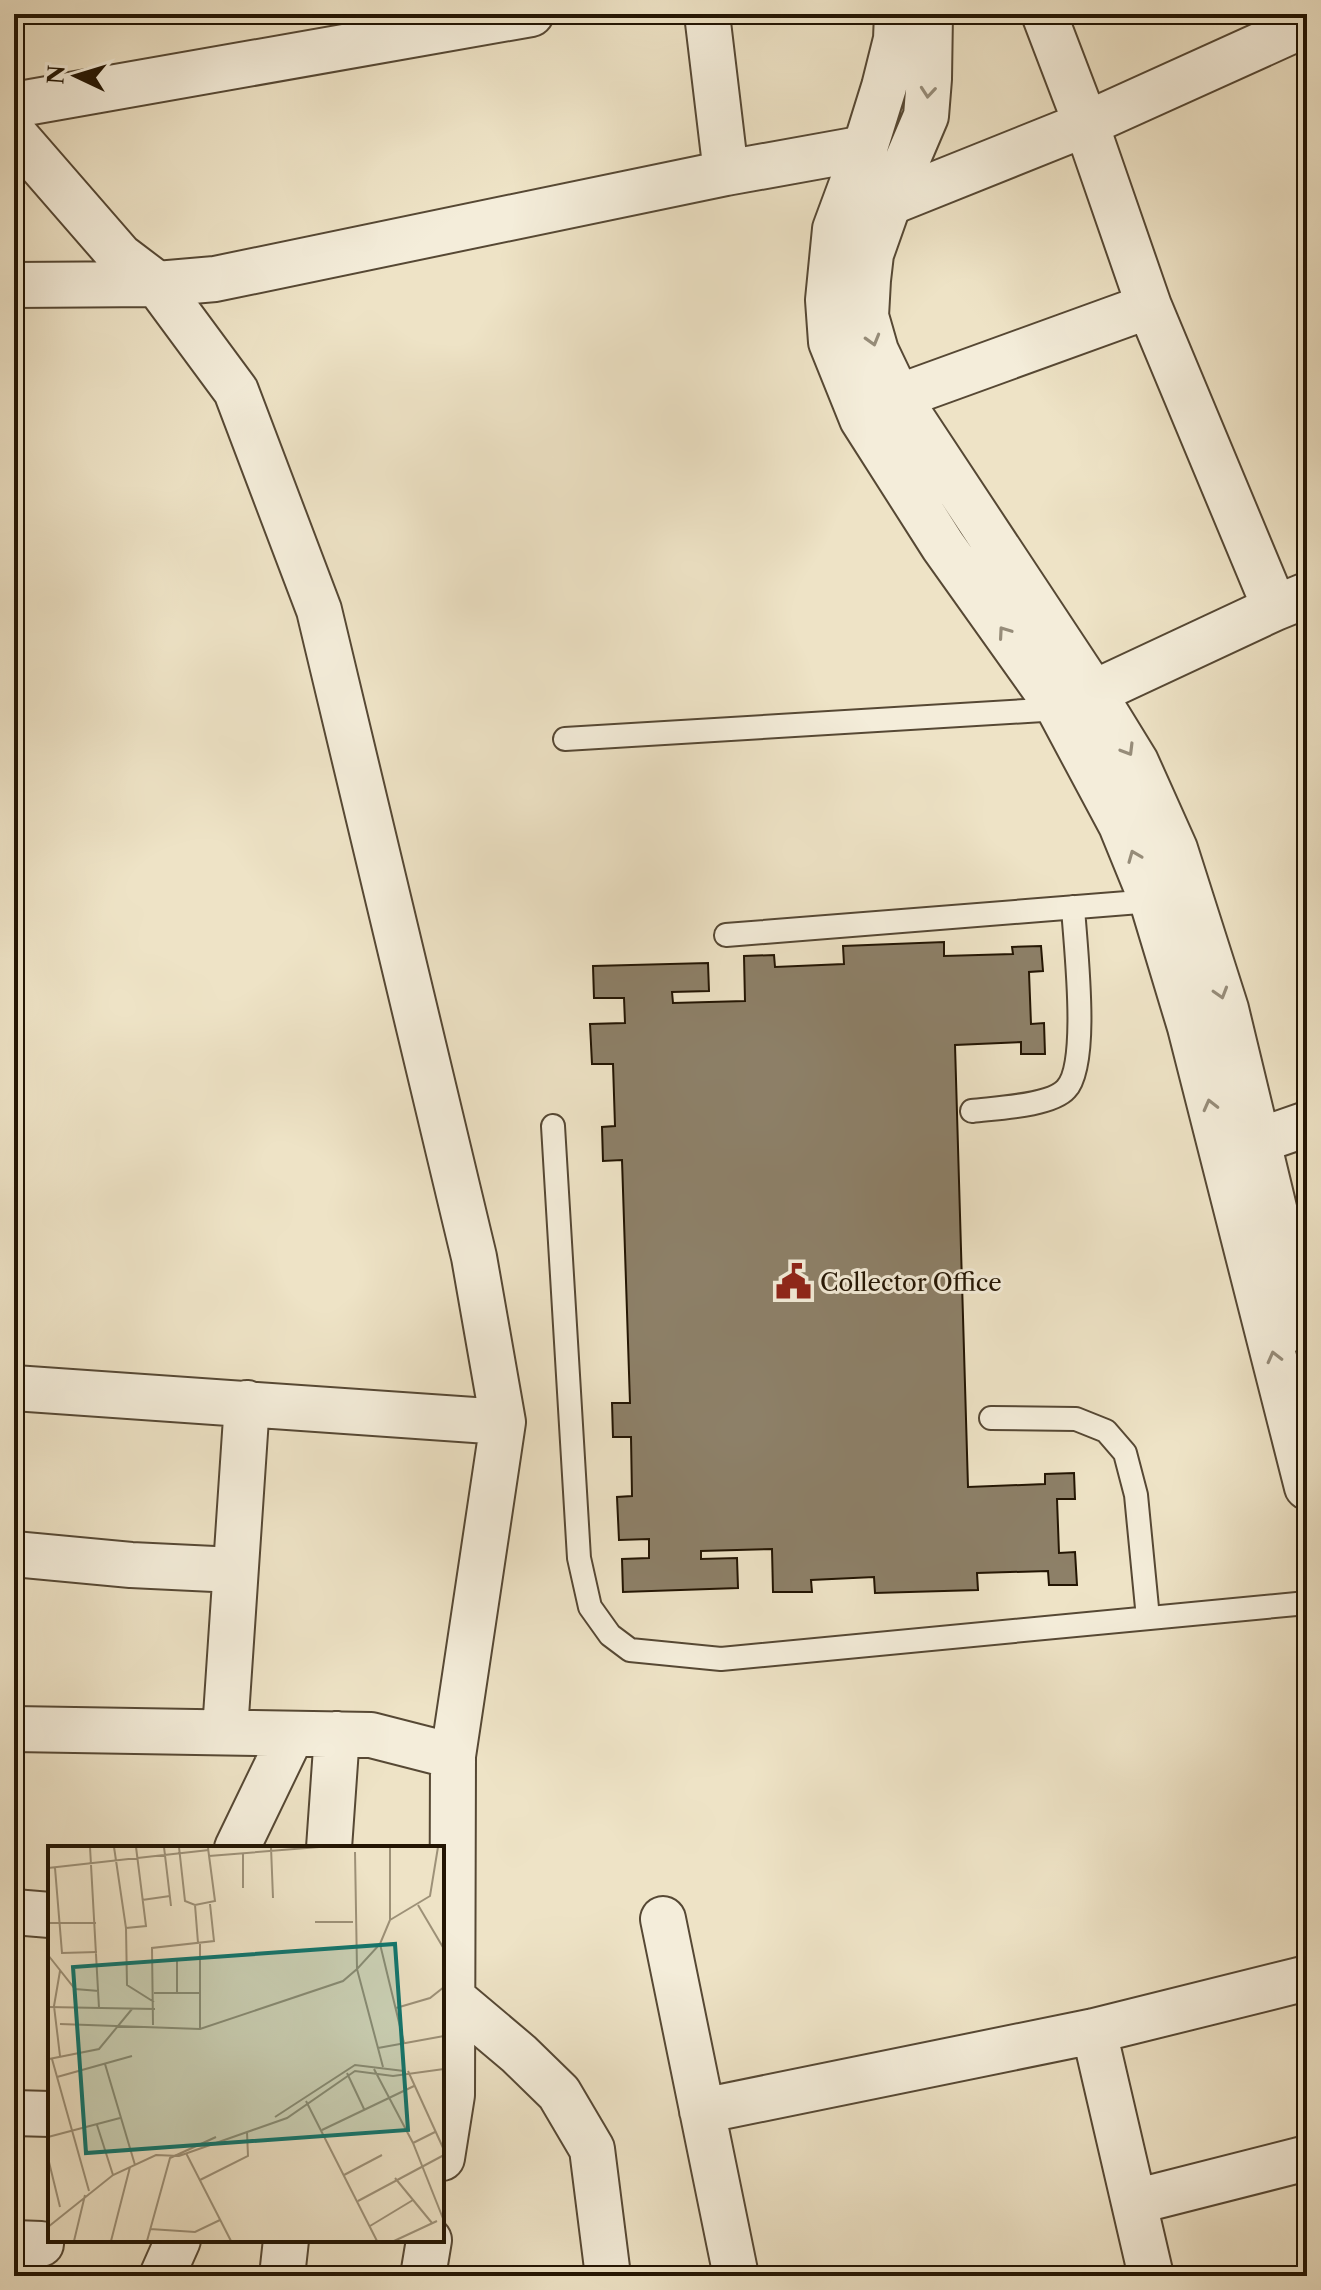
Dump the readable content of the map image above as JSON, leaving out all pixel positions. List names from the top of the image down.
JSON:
{
  "places": {
    "public building": ["Collector Office"]
  },
  "north": "left"
}
